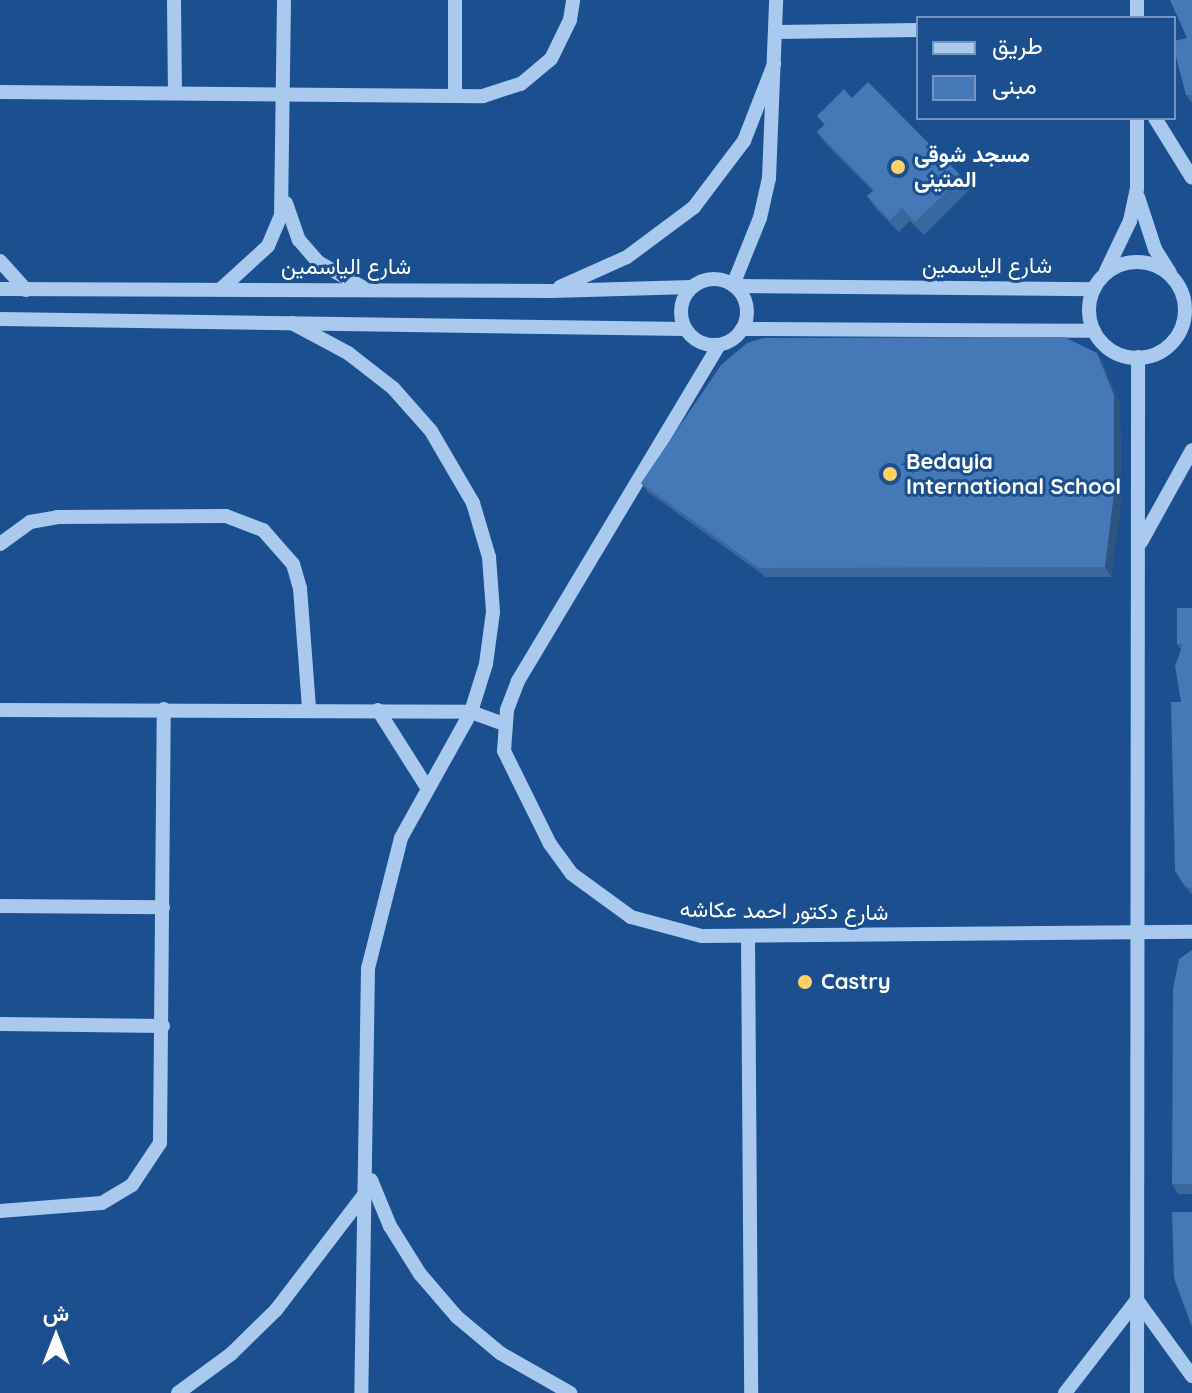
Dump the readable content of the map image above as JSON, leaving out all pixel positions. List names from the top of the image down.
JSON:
{
  "streets": {
    "street": ["شارع الياسمين", "شارع دكتور احمد عكاشه"]
  },
  "crossings": [
    ["شارع الياسمين", "شارع دكتور احمد عكاشه"]
  ],
  "places": ["مسجد شوقى المتينى", "Bedayia International School", "Castry"],
  "legend": ["طريق", "مبنى"],
  "north": "top"
}
